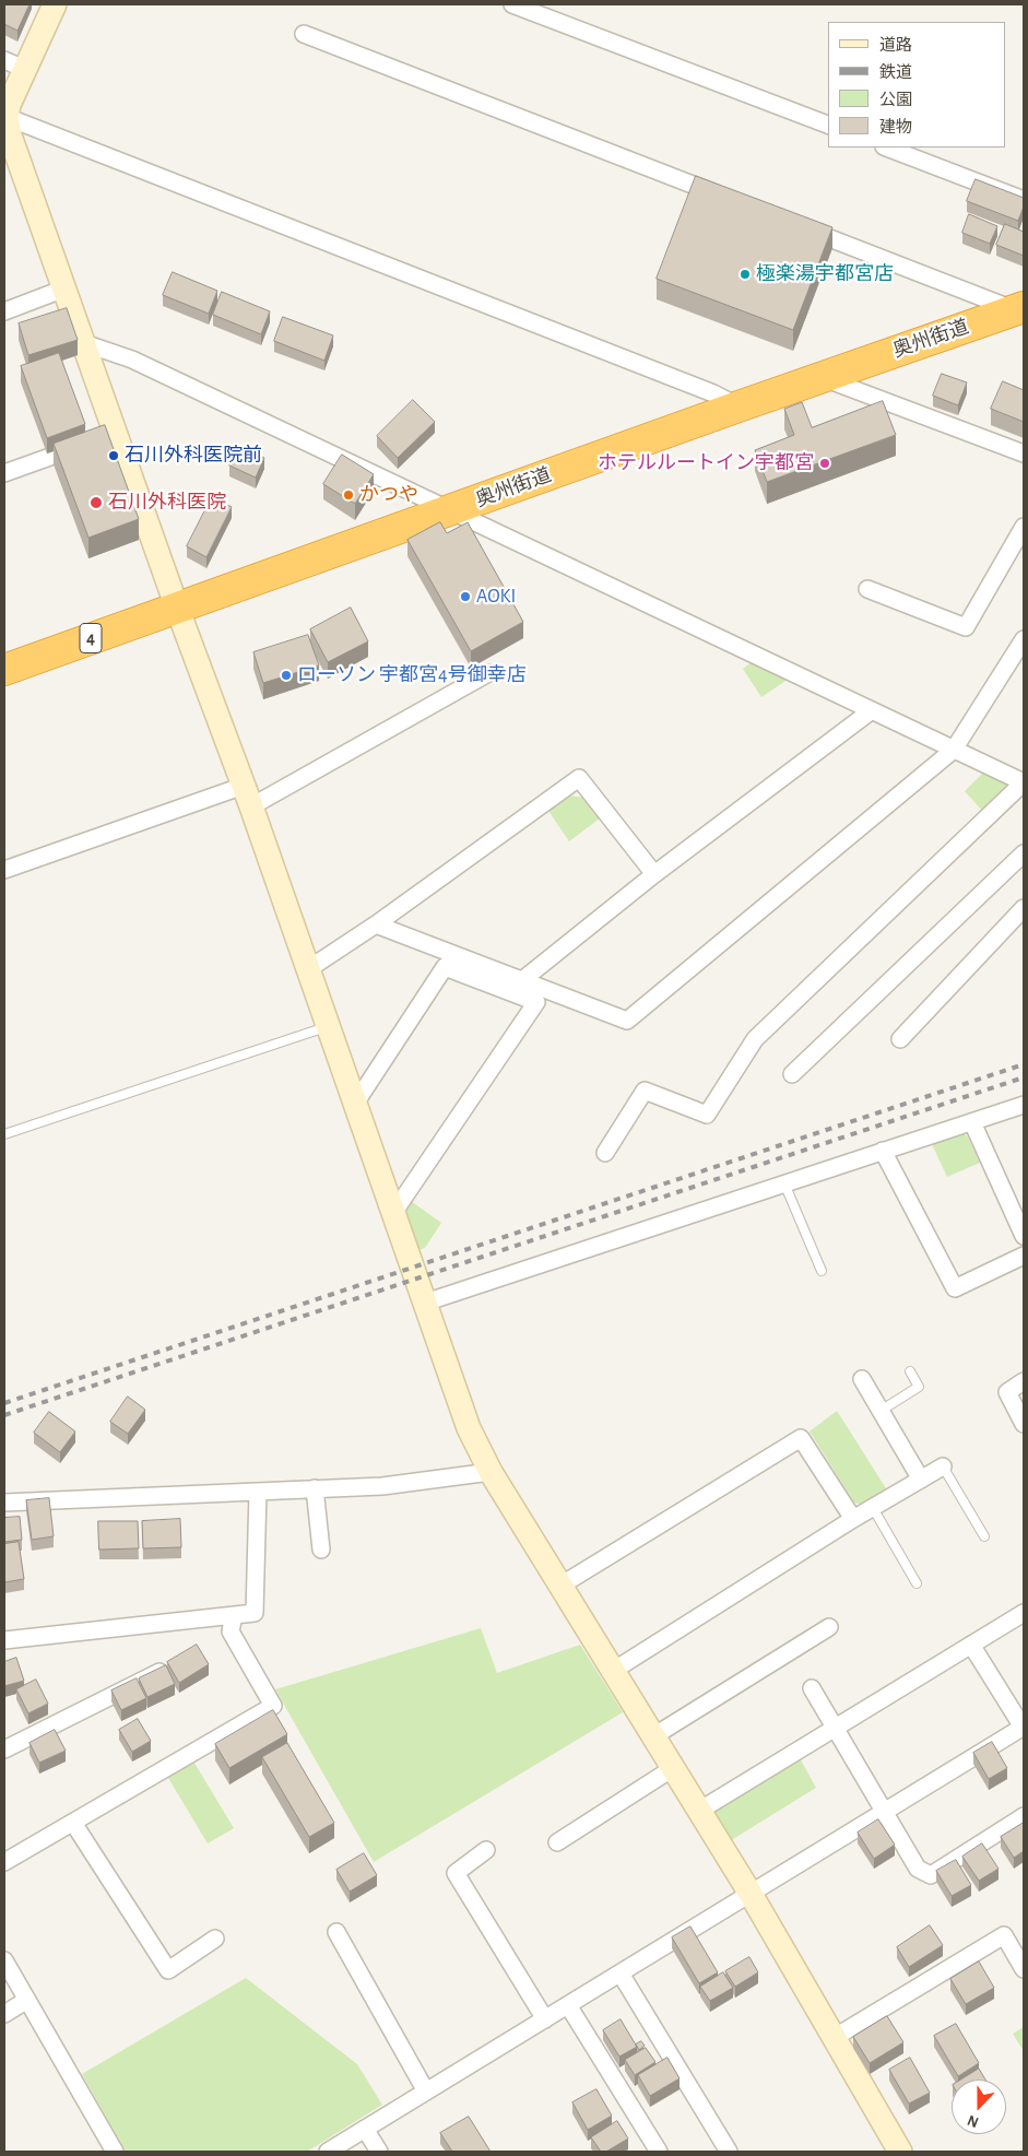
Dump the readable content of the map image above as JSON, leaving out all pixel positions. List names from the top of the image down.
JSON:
{
  "streets": {
    "highway": ["奥州街道", "4"]
  },
  "places": [
    "極楽湯宇都宮店",
    "石川外科医院前",
    "ホテルルートイン宇都宮",
    "かつや",
    "石川外科医院",
    "AOKI",
    "ローソン 宇都宮4号御幸店"
  ],
  "legend": [
    "道路",
    "鉄道",
    "公園",
    "建物"
  ],
  "north": "bottom"
}
